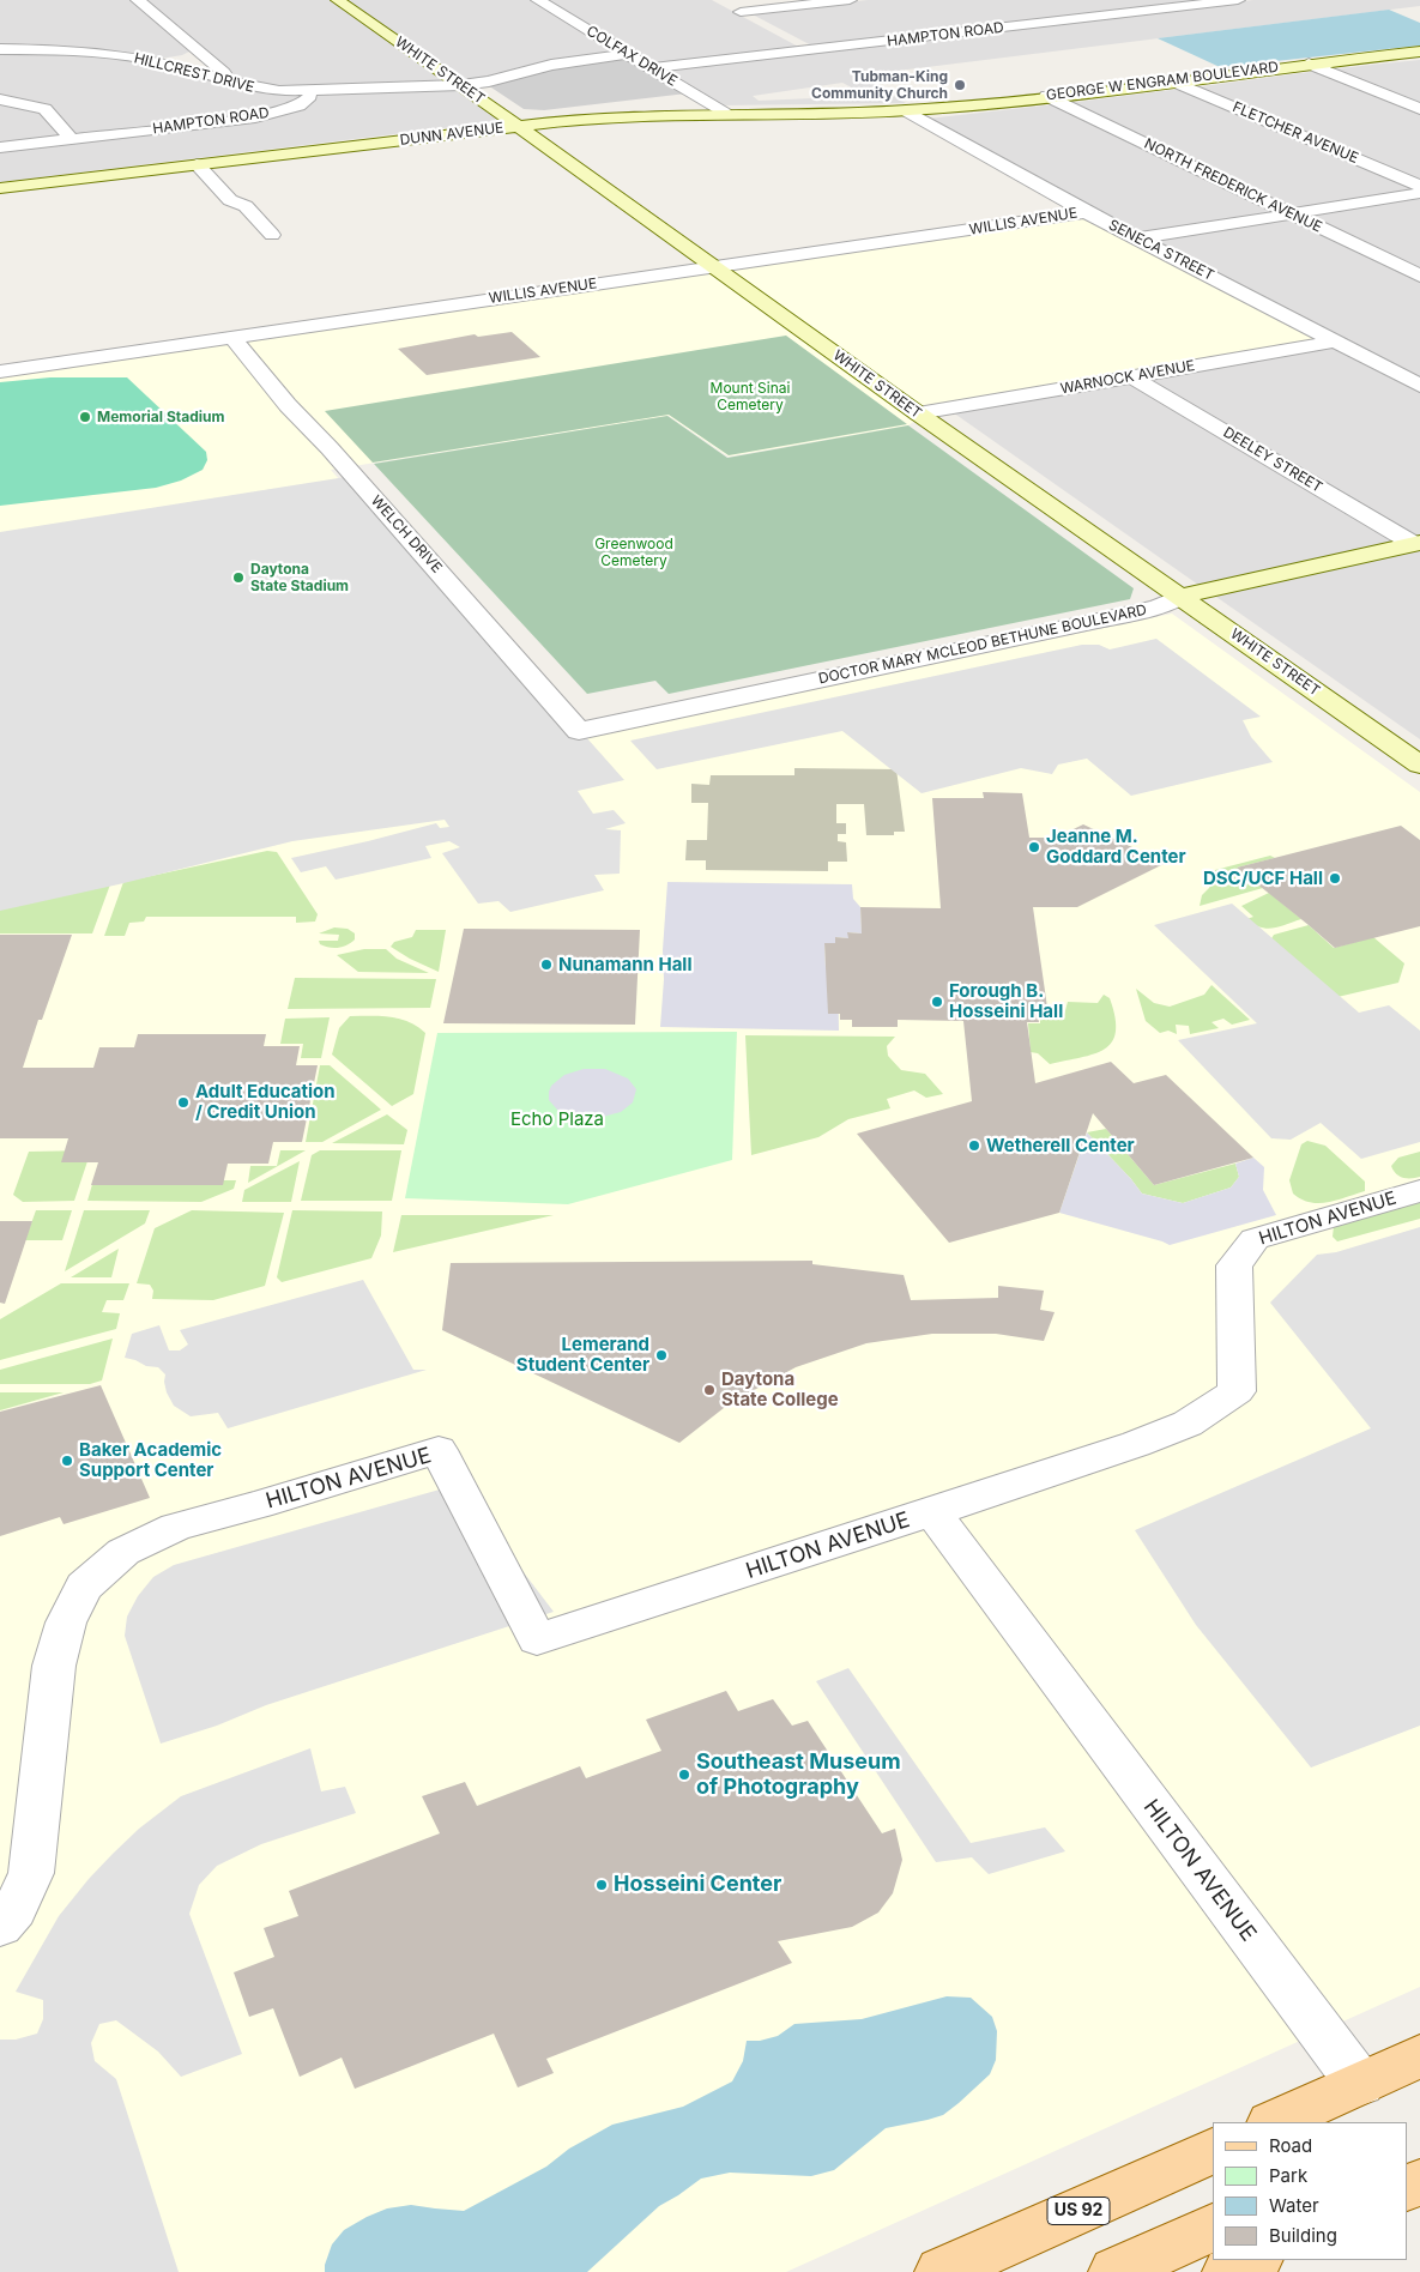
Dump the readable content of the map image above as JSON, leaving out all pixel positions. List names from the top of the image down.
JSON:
{
  "streets": {
    "main road": ["US 92"],
    "street": [
      "HAMPTON ROAD",
      "COLFAX DRIVE",
      "WHITE STREET",
      "HILLCREST DRIVE",
      "GEORGE W ENGRAM BOULEVARD",
      "FLETCHER AVENUE",
      "DUNN AVENUE",
      "NORTH FREDERICK AVENUE",
      "WILLIS AVENUE",
      "SENECA STREET",
      "WARNOCK AVENUE",
      "DEELEY STREET",
      "WELCH DRIVE",
      "DOCTOR MARY MCLEOD BETHUNE BOULEVARD",
      "HILTON AVENUE"
    ]
  },
  "crossings": [
    ["HAMPTON ROAD", "COLFAX DRIVE"],
    ["HAMPTON ROAD", "HILLCREST DRIVE"],
    ["COLFAX DRIVE", "DUNN AVENUE"],
    ["WHITE STREET", "DUNN AVENUE"],
    ["WHITE STREET", "WILLIS AVENUE"],
    ["WHITE STREET", "WARNOCK AVENUE"],
    ["WHITE STREET", "DOCTOR MARY MCLEOD BETHUNE BOULEVARD"],
    ["GEORGE W ENGRAM BOULEVARD", "FLETCHER AVENUE"],
    ["GEORGE W ENGRAM BOULEVARD", "DUNN AVENUE"],
    ["GEORGE W ENGRAM BOULEVARD", "NORTH FREDERICK AVENUE"],
    ["GEORGE W ENGRAM BOULEVARD", "SENECA STREET"],
    ["DUNN AVENUE", "SENECA STREET"],
    ["WILLIS AVENUE", "SENECA STREET"],
    ["WILLIS AVENUE", "WELCH DRIVE"],
    ["SENECA STREET", "WARNOCK AVENUE"],
    ["WARNOCK AVENUE", "DEELEY STREET"],
    ["DEELEY STREET", "DOCTOR MARY MCLEOD BETHUNE BOULEVARD"],
    ["WELCH DRIVE", "DOCTOR MARY MCLEOD BETHUNE BOULEVARD"]
  ],
  "parks": ["Mount Sinai Cemetery", "Greenwood Cemetery", "Echo Plaza"],
  "places": [
    "Tubman-King Community Church",
    "Memorial Stadium",
    "Daytona State Stadium",
    "Jeanne M. Goddard Center",
    "DSC/UCF Hall",
    "Nunamann Hall",
    "Forough B. Hosseini Hall",
    "Adult Education / Credit Union",
    "Wetherell Center",
    "Lemerand Student Center",
    "Daytona State College",
    "Baker Academic Support Center",
    "Southeast Museum of Photography",
    "Hosseini Center"
  ],
  "legend": [
    "Road",
    "Park",
    "Water",
    "Building"
  ]
}
